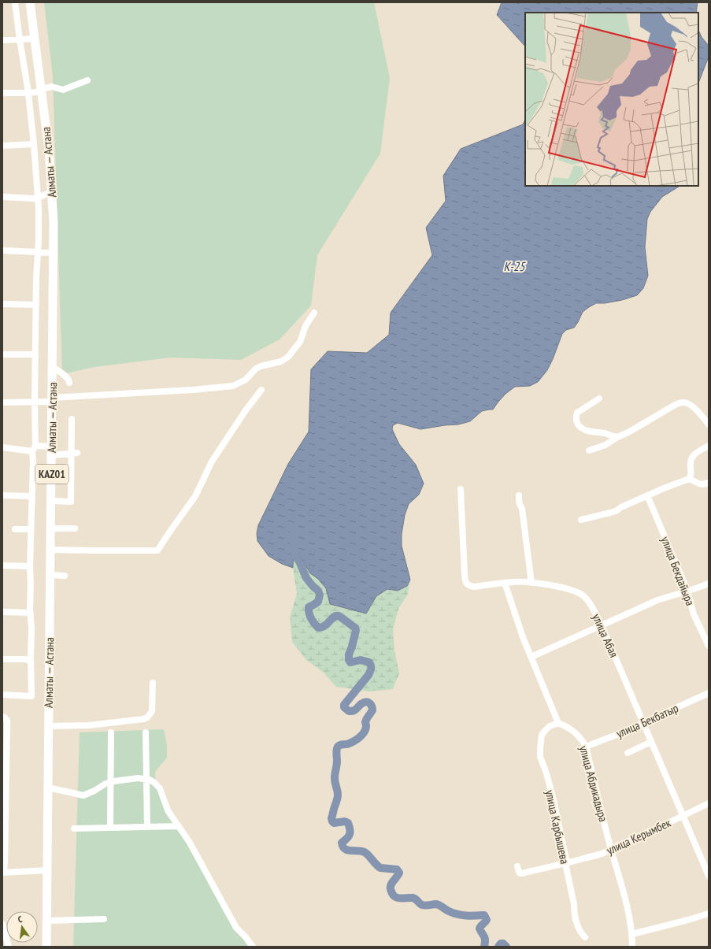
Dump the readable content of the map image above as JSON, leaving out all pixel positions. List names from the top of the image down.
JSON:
{
  "streets": {
    "highway": ["Алматы — Астана", "KАZ01"],
    "street": [
      "улица Бекдайыра",
      "улица Абая",
      "улица Бекбатыр",
      "улица Абдикадыра",
      "улица Карбышева",
      "улица Керымбек"
    ]
  },
  "crossings": [
    ["улица Абая", "улица Бекбатыр"],
    ["улица Абая", "улица Керымбек"],
    ["улица Бекбатыр", "улица Абдикадыра"],
    ["улица Абдикадыра", "улица Карбышева"],
    ["улица Абдикадыра", "улица Керымбек"],
    ["улица Карбышева", "улица Керымбек"]
  ],
  "water": ["К-25"],
  "north": "top"
}
